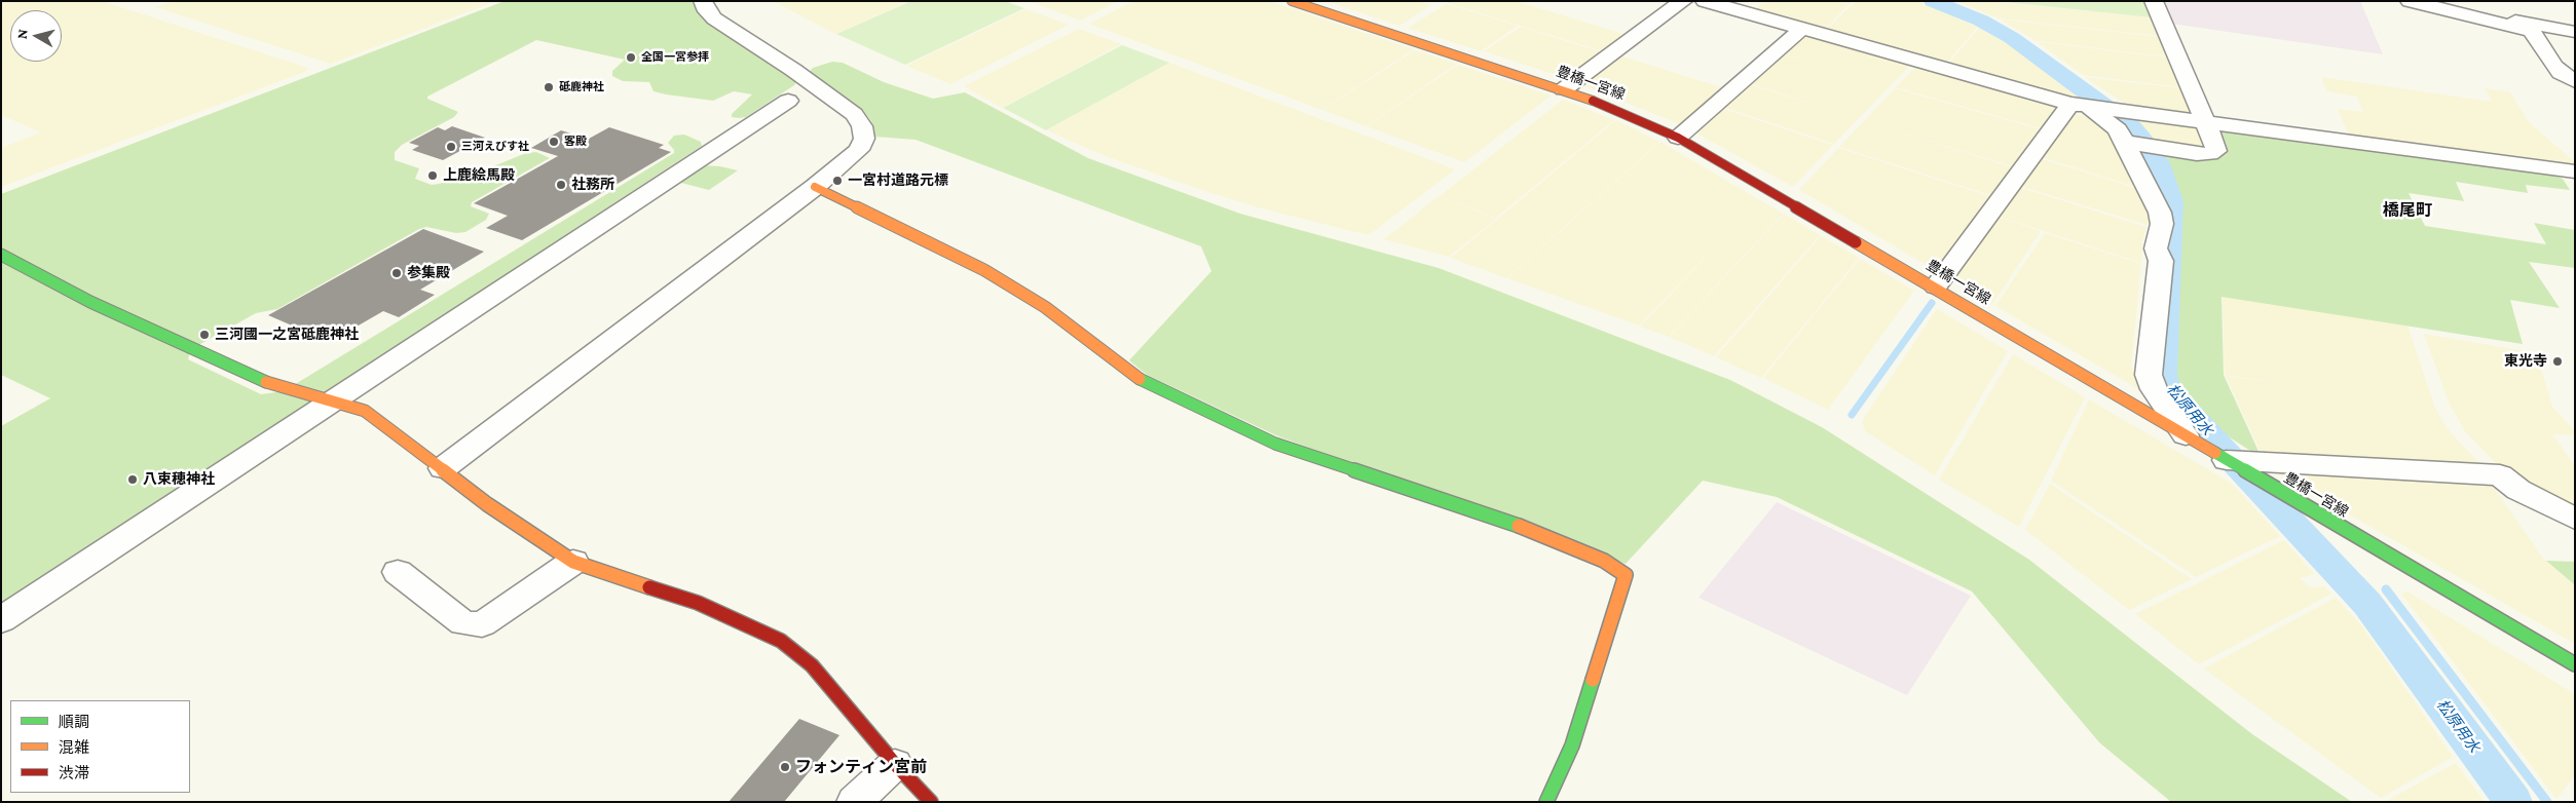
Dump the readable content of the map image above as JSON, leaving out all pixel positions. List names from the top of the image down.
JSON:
{
  "streets": {
    "street": ["豊橋一宮線"]
  },
  "districts": ["橋尾町"],
  "water": ["松原用水"],
  "places": [
    "全国一宮参拝",
    "砥鹿神社",
    "客殿",
    "三河えびす社",
    "上鹿絵馬殿",
    "一宮村道路元標",
    "社務所",
    "参集殿",
    "三河國一之宮砥鹿神社",
    "東光寺",
    "八束穂神社",
    "フォンティン宮前"
  ],
  "legend": ["順調", "混雑", "渋滞"],
  "north": "left"
}
